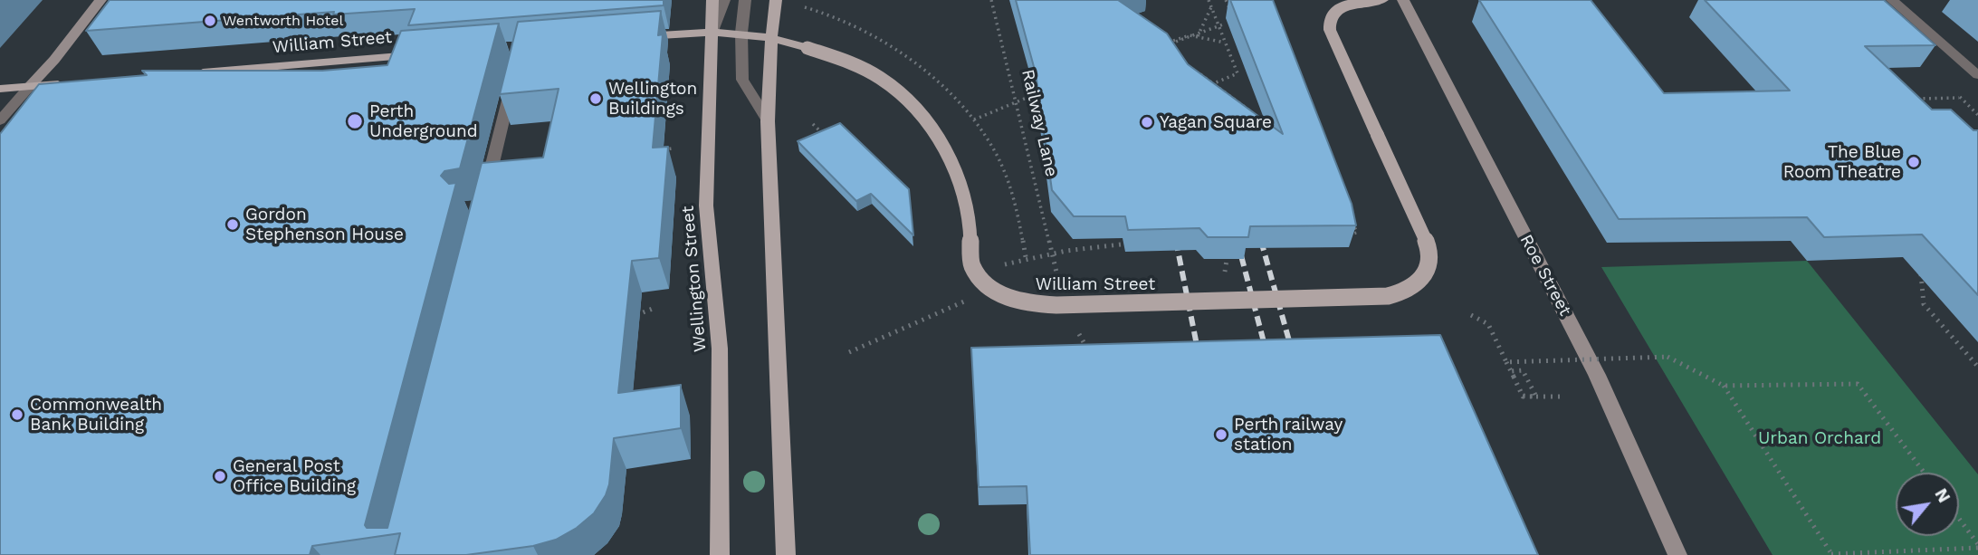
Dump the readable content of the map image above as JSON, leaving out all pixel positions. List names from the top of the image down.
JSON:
{
  "streets": {
    "main road": ["William Street", "Roe Street", "Wellington Street"],
    "path": ["Railway Lane"]
  },
  "crossings": [
    ["William Street", "Wellington Street"]
  ],
  "parks": ["Urban Orchard"],
  "places": [
    "Wentworth Hotel",
    "Wellington Buildings",
    "Perth Underground",
    "Yagan Square",
    "The Blue Room Theatre",
    "Gordon Stephenson House",
    "Commonwealth Bank Building",
    "Perth railway station",
    "General Post Office Building"
  ],
  "north": "top right"
}
